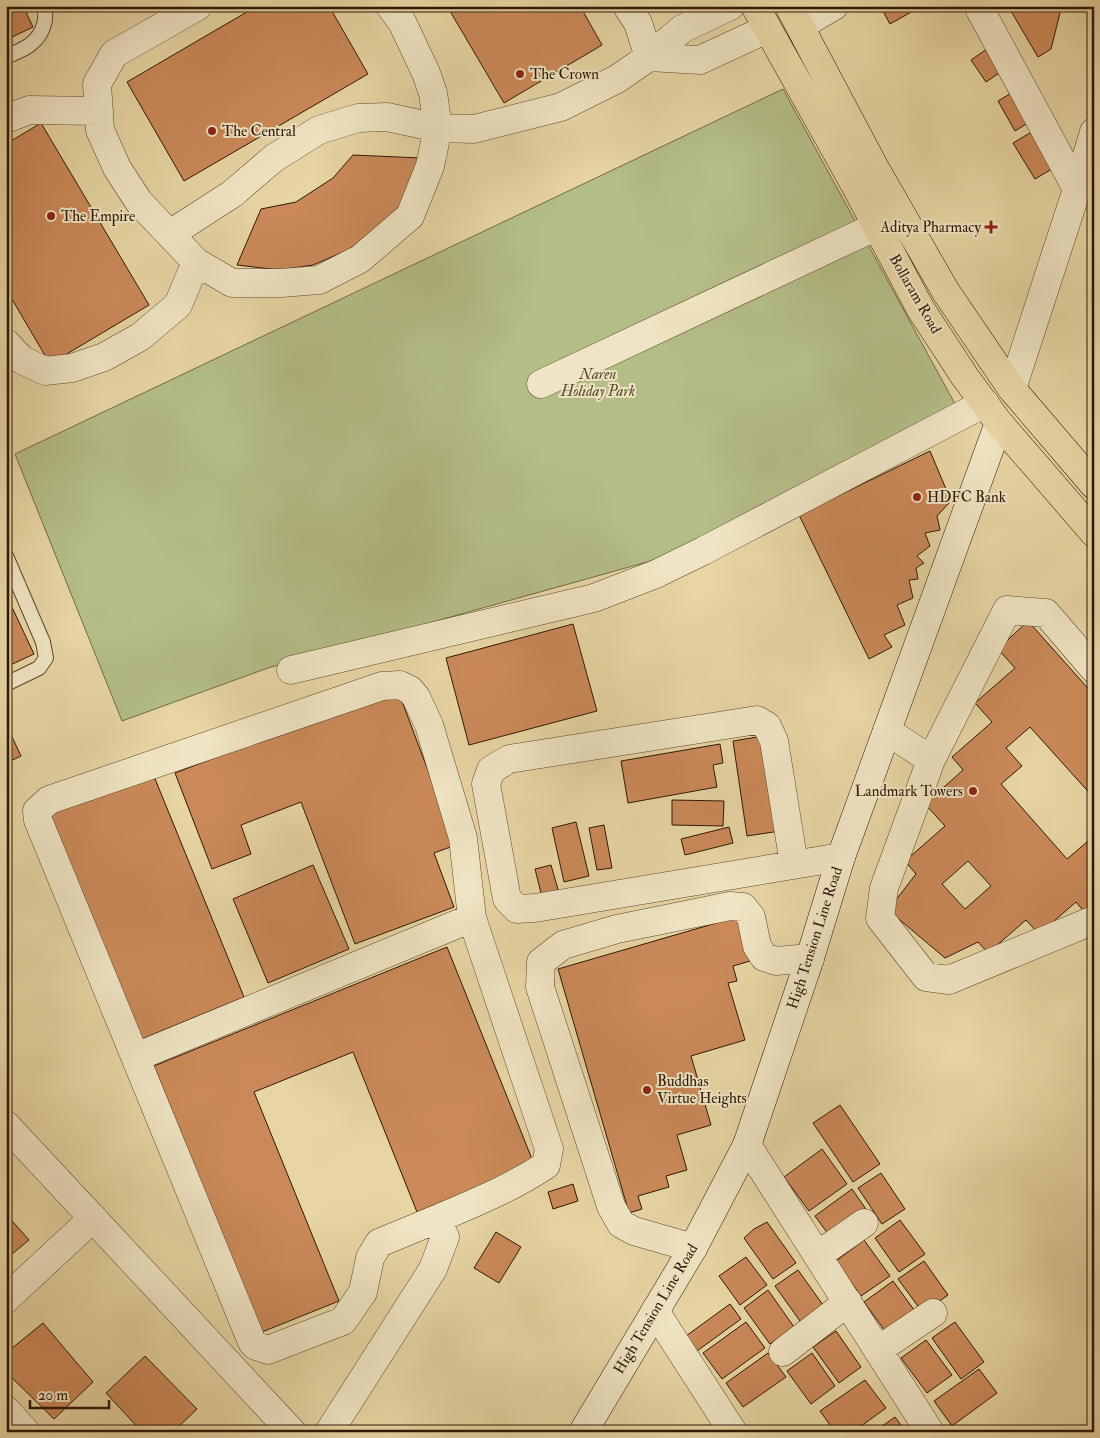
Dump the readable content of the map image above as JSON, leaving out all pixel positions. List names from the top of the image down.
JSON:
{
  "streets": {
    "main road": ["Bollaram Road"],
    "street": ["High Tension Line Road"]
  },
  "crossings": [
    ["Bollaram Road", "High Tension Line Road"]
  ],
  "parks": ["Naren Holiday Park"],
  "places": {
    "other": [
      "The Crown",
      "The Central",
      "The Empire",
      "HDFC Bank",
      "Landmark Towers",
      "Buddhas Virtue Heights"
    ],
    "health": ["Aditya Pharmacy"]
  },
  "scale_bar": "20 m"
}
